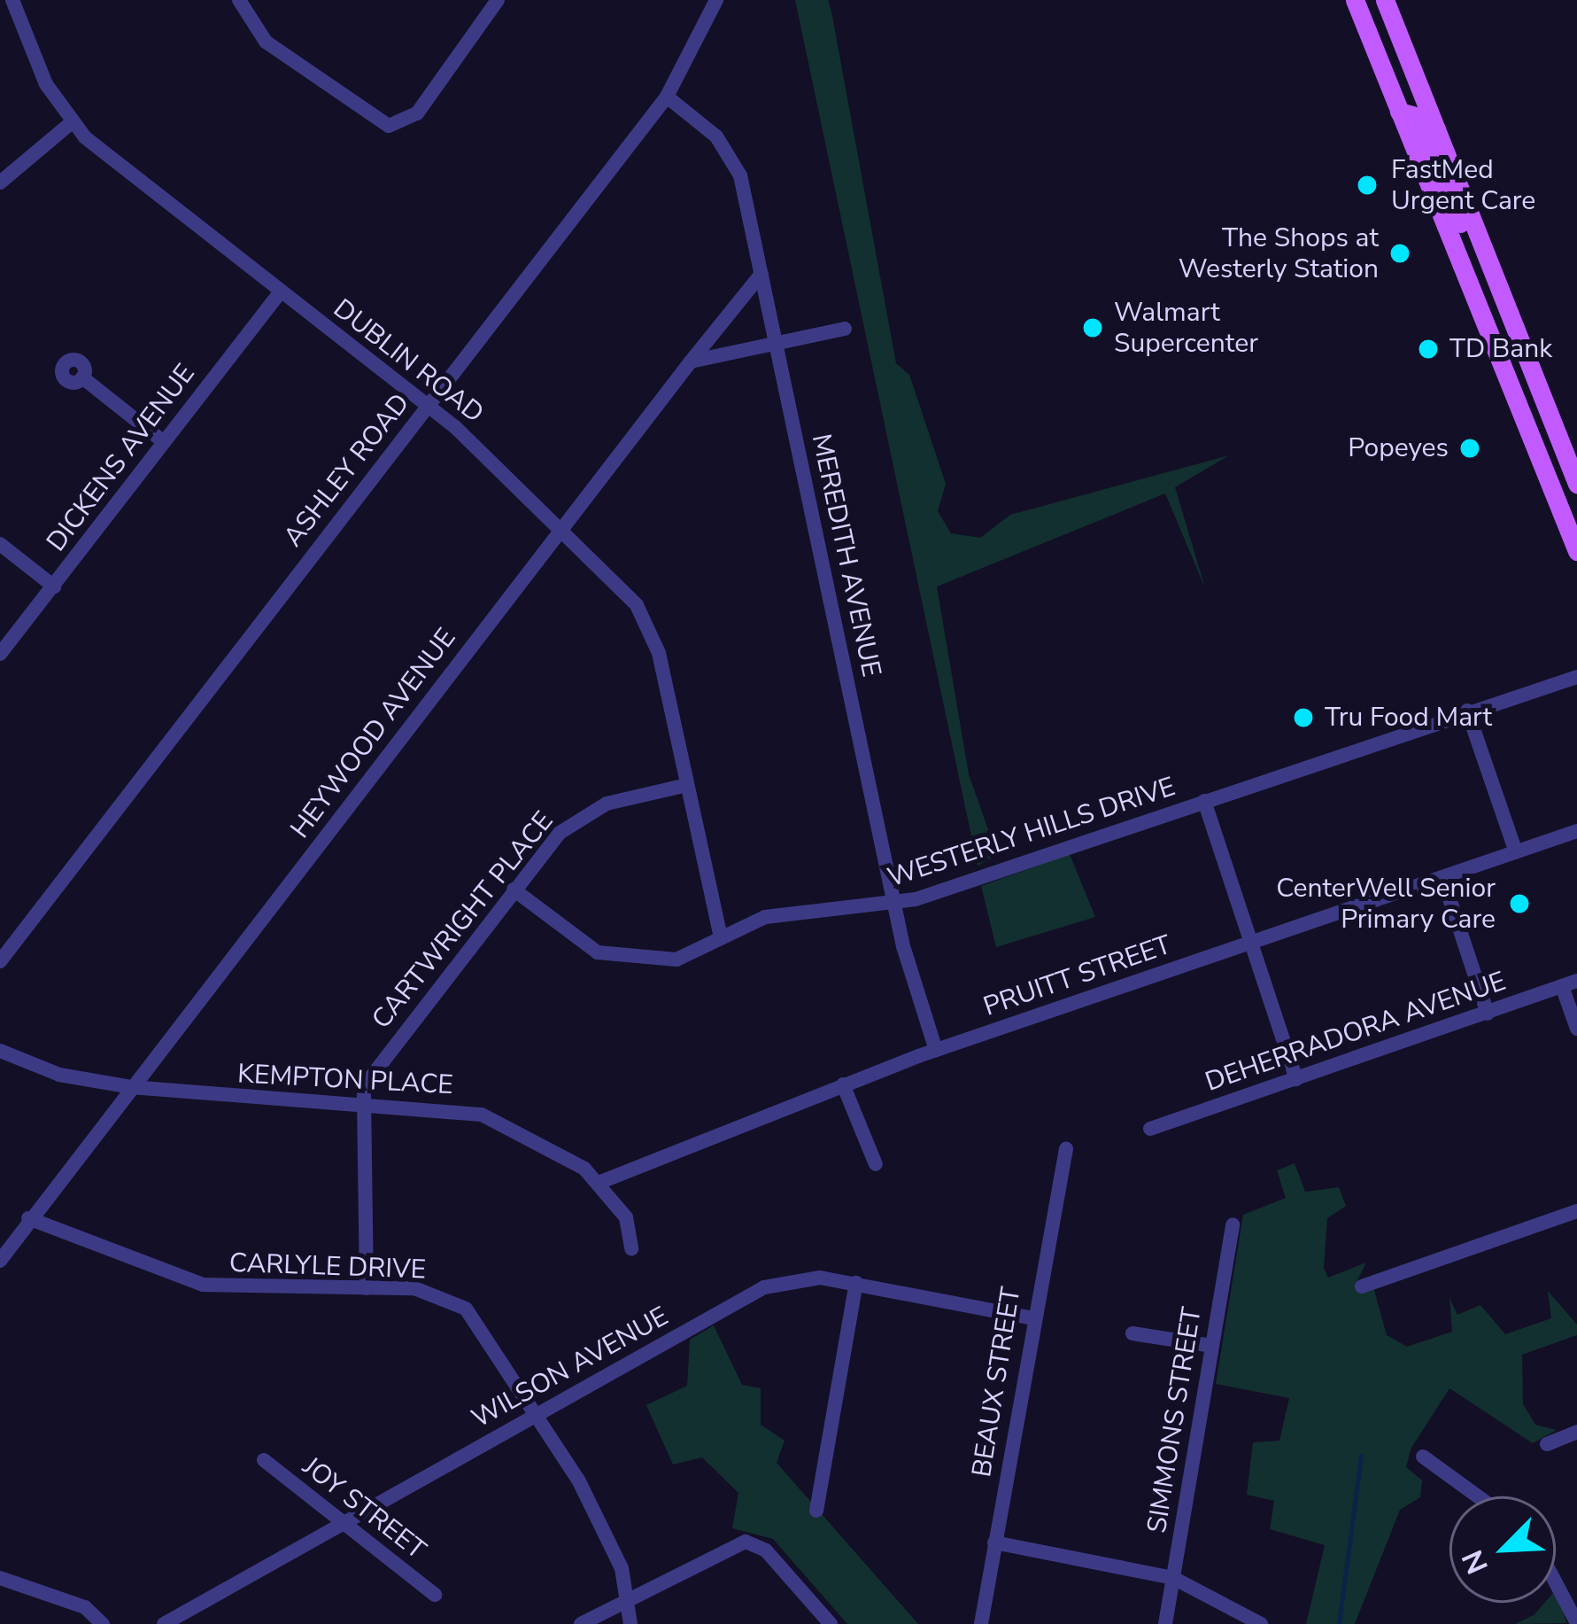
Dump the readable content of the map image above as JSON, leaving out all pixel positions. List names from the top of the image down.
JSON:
{
  "streets": {
    "street": [
      "DUBLIN ROAD",
      "DICKENS AVENUE",
      "ASHLEY ROAD",
      "MEREDITH AVENUE",
      "HEYWOOD AVENUE",
      "WESTERLY HILLS DRIVE",
      "CARTWRIGHT PLACE",
      "PRUITT STREET",
      "DEHERRADORA AVENUE",
      "KEMPTON PLACE",
      "CARLYLE DRIVE",
      "WILSON AVENUE",
      "BEAUX STREET",
      "SIMMONS STREET",
      "JOY STREET"
    ]
  },
  "crossings": [
    ["DUBLIN ROAD", "DICKENS AVENUE"],
    ["DUBLIN ROAD", "ASHLEY ROAD"],
    ["DUBLIN ROAD", "HEYWOOD AVENUE"],
    ["DUBLIN ROAD", "WESTERLY HILLS DRIVE"],
    ["DUBLIN ROAD", "CARTWRIGHT PLACE"],
    ["ASHLEY ROAD", "MEREDITH AVENUE"],
    ["MEREDITH AVENUE", "HEYWOOD AVENUE"],
    ["MEREDITH AVENUE", "WESTERLY HILLS DRIVE"],
    ["MEREDITH AVENUE", "PRUITT STREET"],
    ["HEYWOOD AVENUE", "KEMPTON PLACE"],
    ["HEYWOOD AVENUE", "CARLYLE DRIVE"],
    ["WESTERLY HILLS DRIVE", "CARTWRIGHT PLACE"],
    ["CARTWRIGHT PLACE", "KEMPTON PLACE"],
    ["CARTWRIGHT PLACE", "CARLYLE DRIVE"],
    ["PRUITT STREET", "KEMPTON PLACE"],
    ["CARLYLE DRIVE", "WILSON AVENUE"],
    ["WILSON AVENUE", "BEAUX STREET"],
    ["WILSON AVENUE", "JOY STREET"]
  ],
  "places": [
    "FastMed Urgent Care",
    "The Shops at Westerly Station",
    "Walmart Supercenter",
    "TD Bank",
    "Popeyes",
    "Tru Food Mart",
    "CenterWell Senior Primary Care"
  ],
  "north": "bottom left"
}
